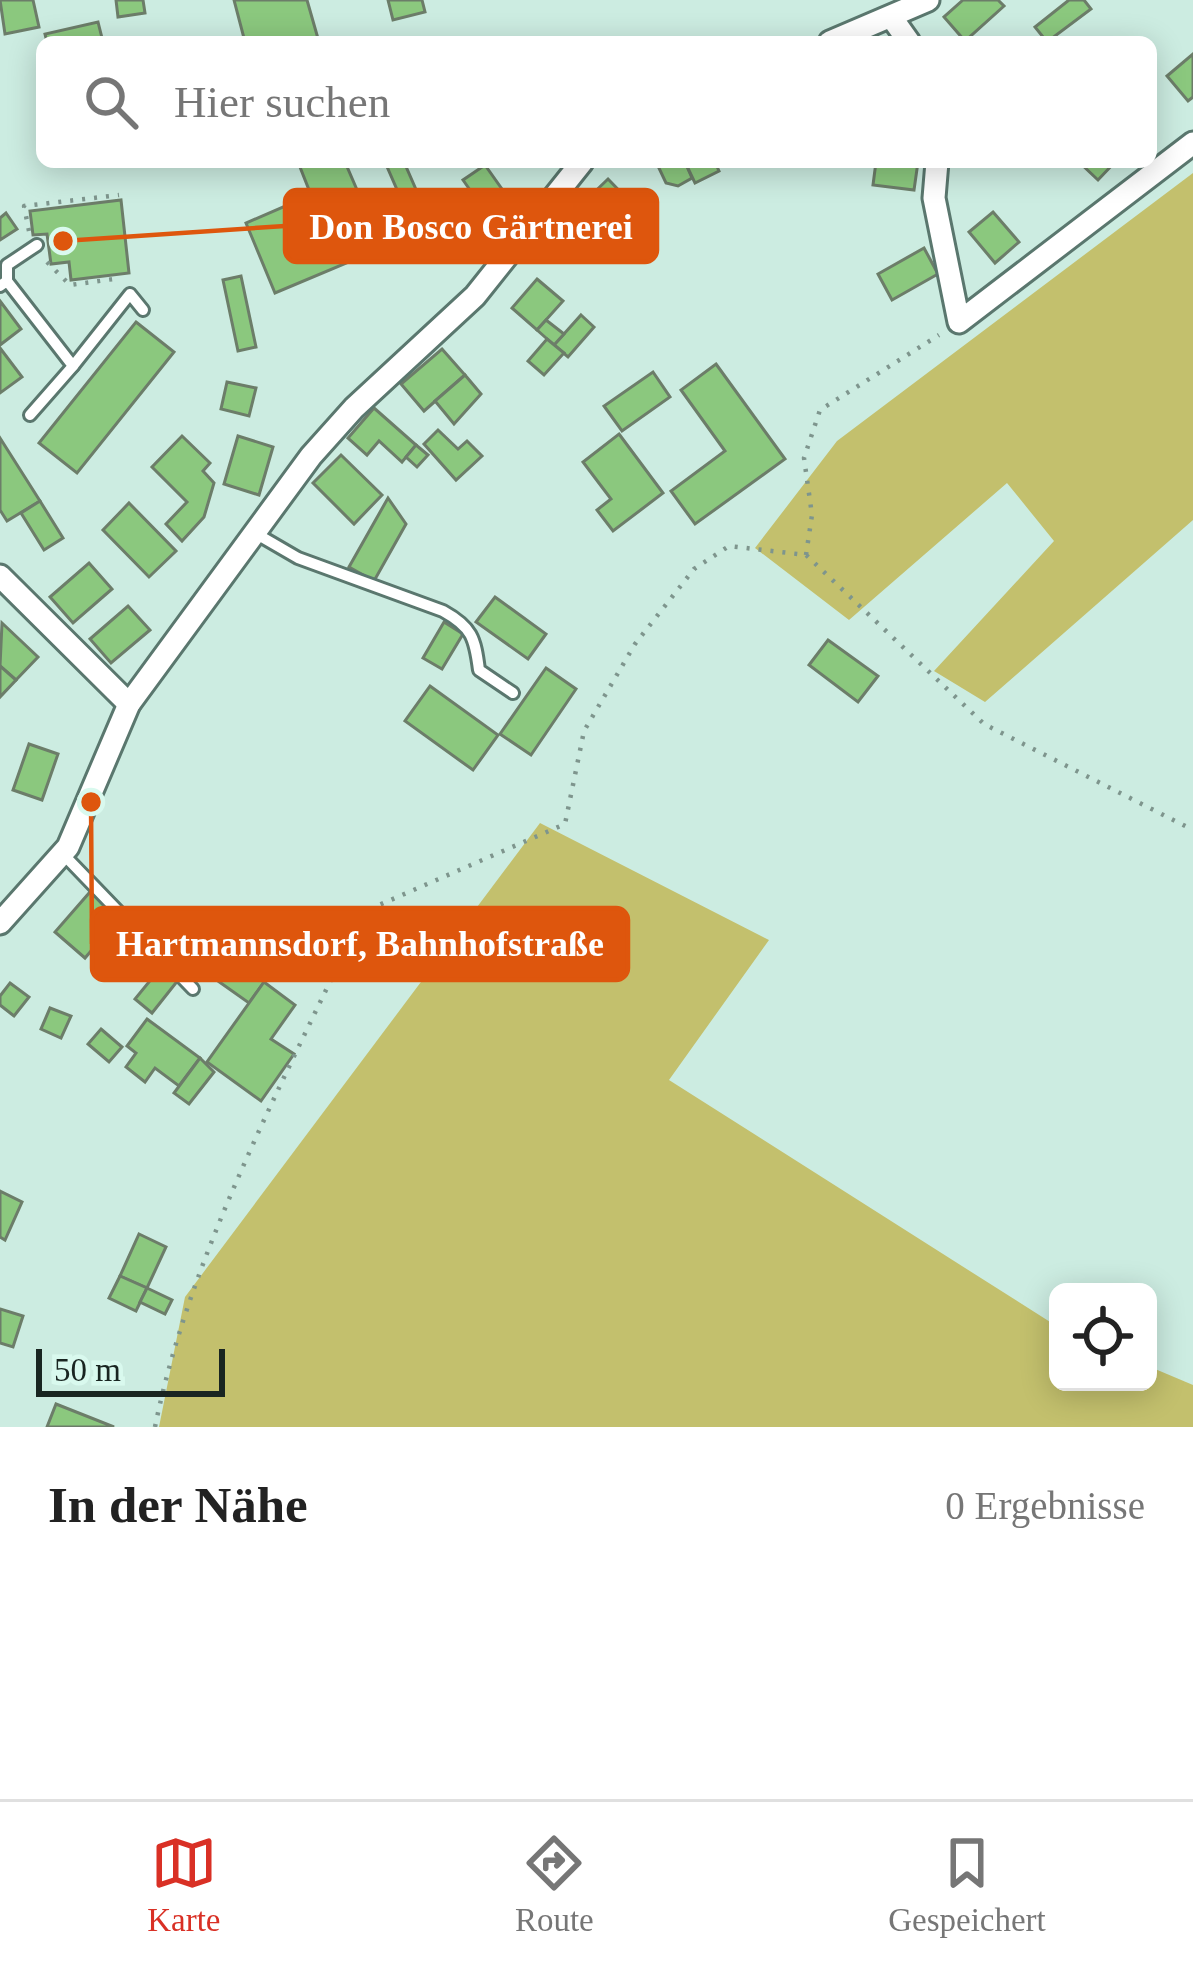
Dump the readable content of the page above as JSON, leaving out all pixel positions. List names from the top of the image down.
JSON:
{
  "places": ["Don Bosco Gärtnerei", "Hartmannsdorf, Bahnhofstraße"],
  "scale_bar": "50 m",
  "page": {
    "search": "Hier suchen",
    "scale": "50 m",
    "heading": ["In der Nähe", "0 Ergebnisse"],
    "nav": ["Karte", "Route", "Gespeichert"]
  }
}
